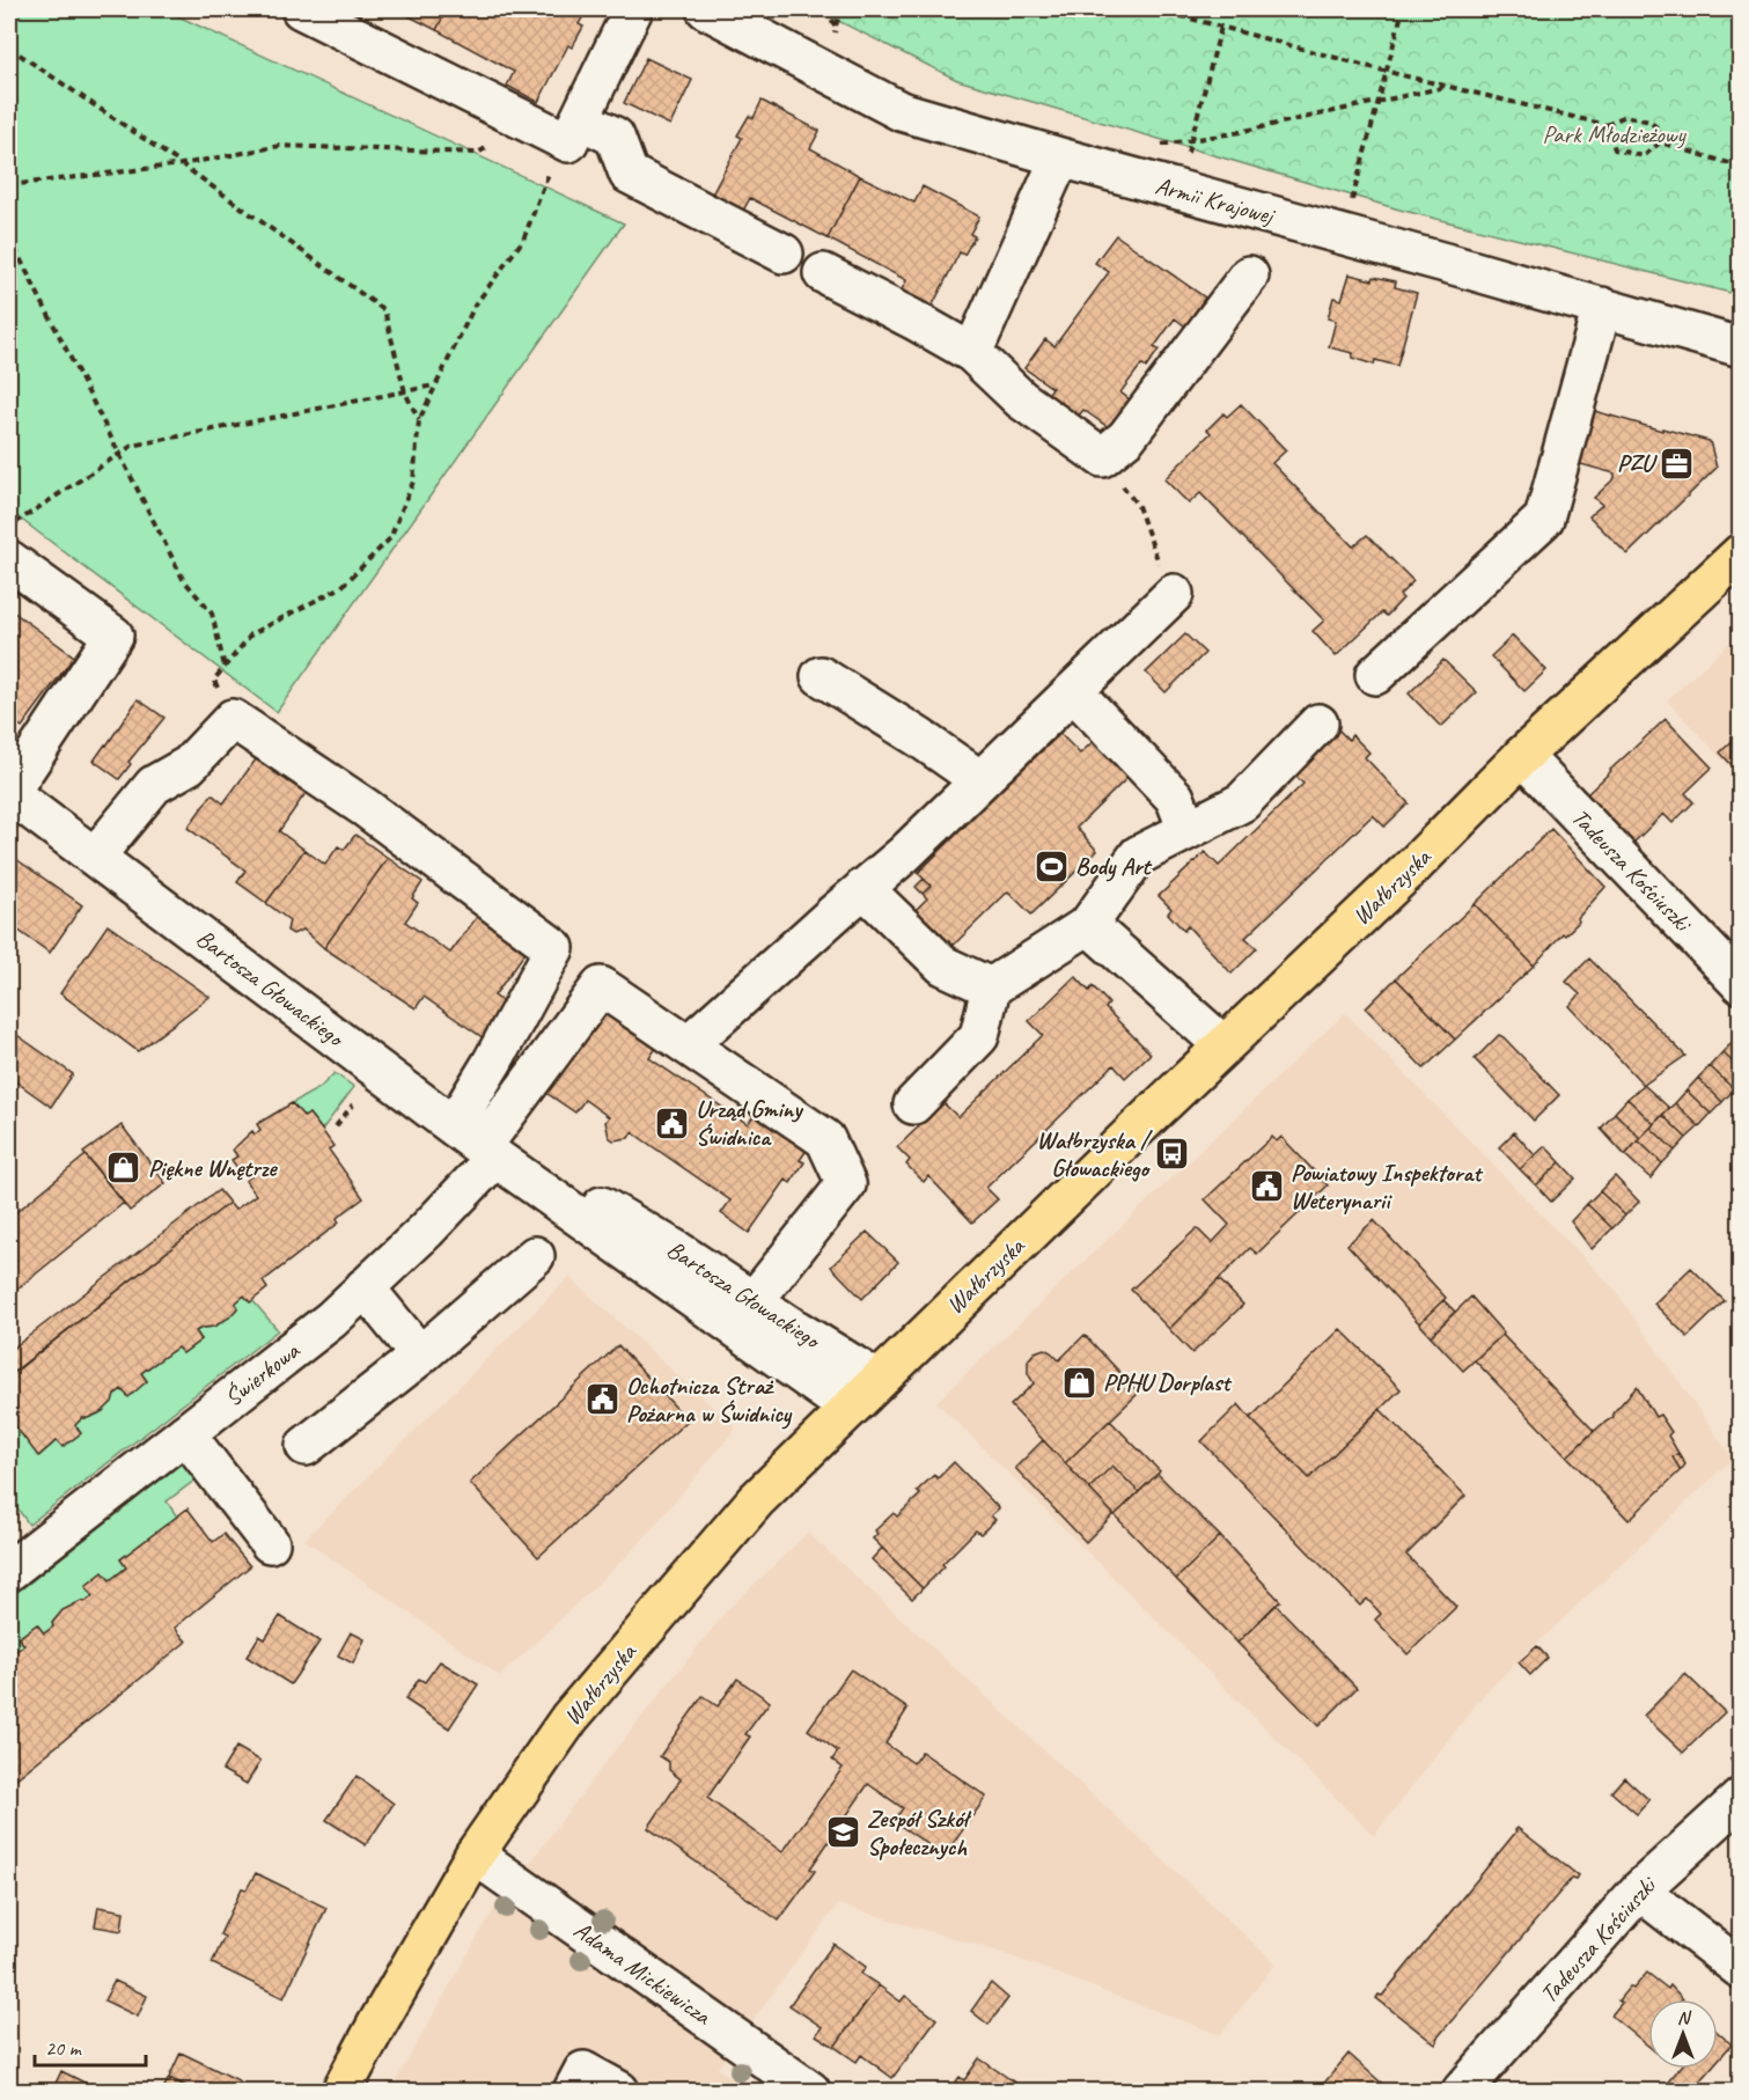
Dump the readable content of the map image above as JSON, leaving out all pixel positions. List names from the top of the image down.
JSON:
{
  "streets": {
    "main road": ["Wałbrzyska"],
    "street": [
      "Armii Krajowej",
      "Tadeusza Kościuszki",
      "Bartosza Głowackiego",
      "Świerkowa",
      "Adama Mickiewicza"
    ]
  },
  "crossings": [
    ["Tadeusza Kościuszki", "Wałbrzyska"],
    ["Wałbrzyska", "Bartosza Głowackiego"],
    ["Wałbrzyska", "Adama Mickiewicza"],
    ["Bartosza Głowackiego", "Świerkowa"]
  ],
  "parks": ["Park Młodzieżowy"],
  "places": {
    "office": ["PZU"],
    "sports": ["Body Art"],
    "public building": ["Urząd Gminy Świdnica", "Powiatowy Inspektorat Weterynarii", "Ochotnicza Straż Pożarna w Świdnicy"],
    "bus stop": ["Wałbrzyska / Głowackiego"],
    "shop": ["Piękne Wnętrze", "PPHU Dorplast"],
    "school or university": ["Zespół Szkół Społecznych"]
  },
  "scale_bar": "20 m",
  "north": "top"
}
